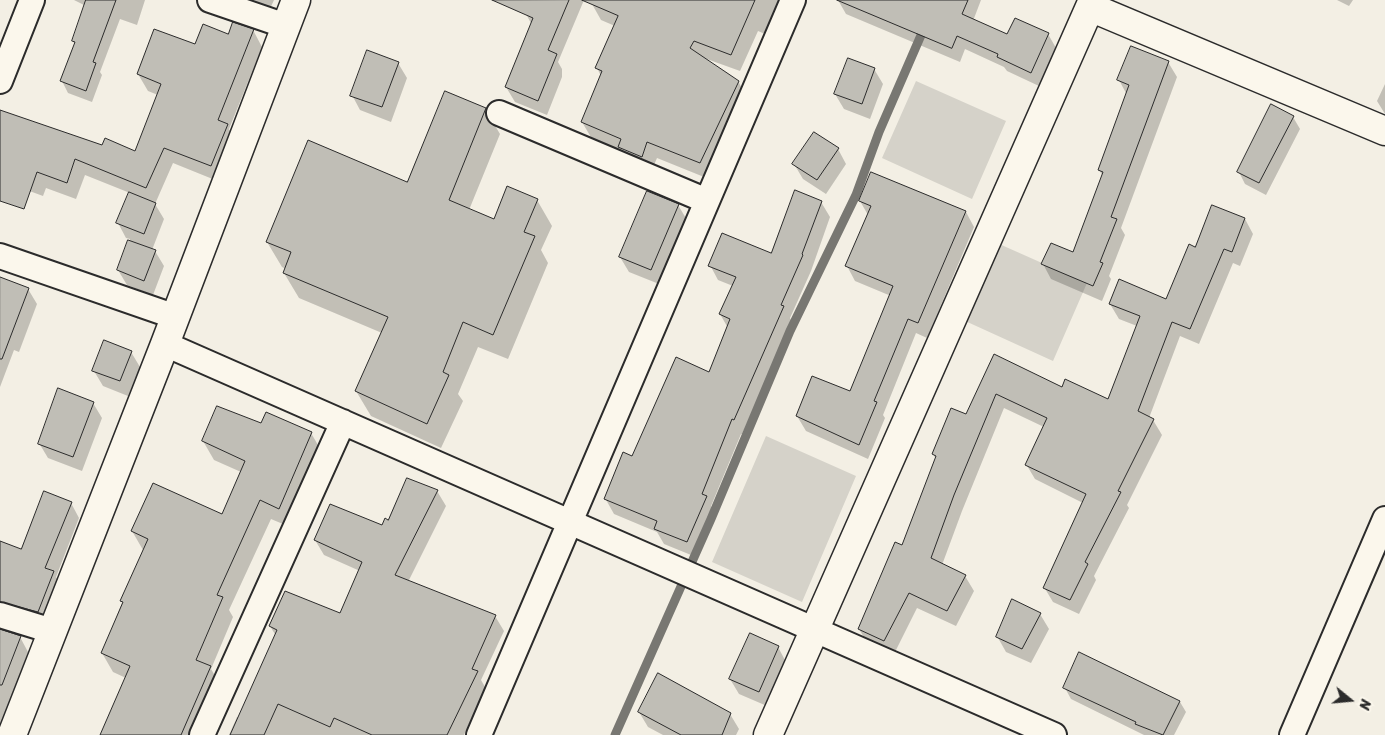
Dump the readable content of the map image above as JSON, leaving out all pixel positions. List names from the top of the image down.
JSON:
{
  "north": "right"
}
